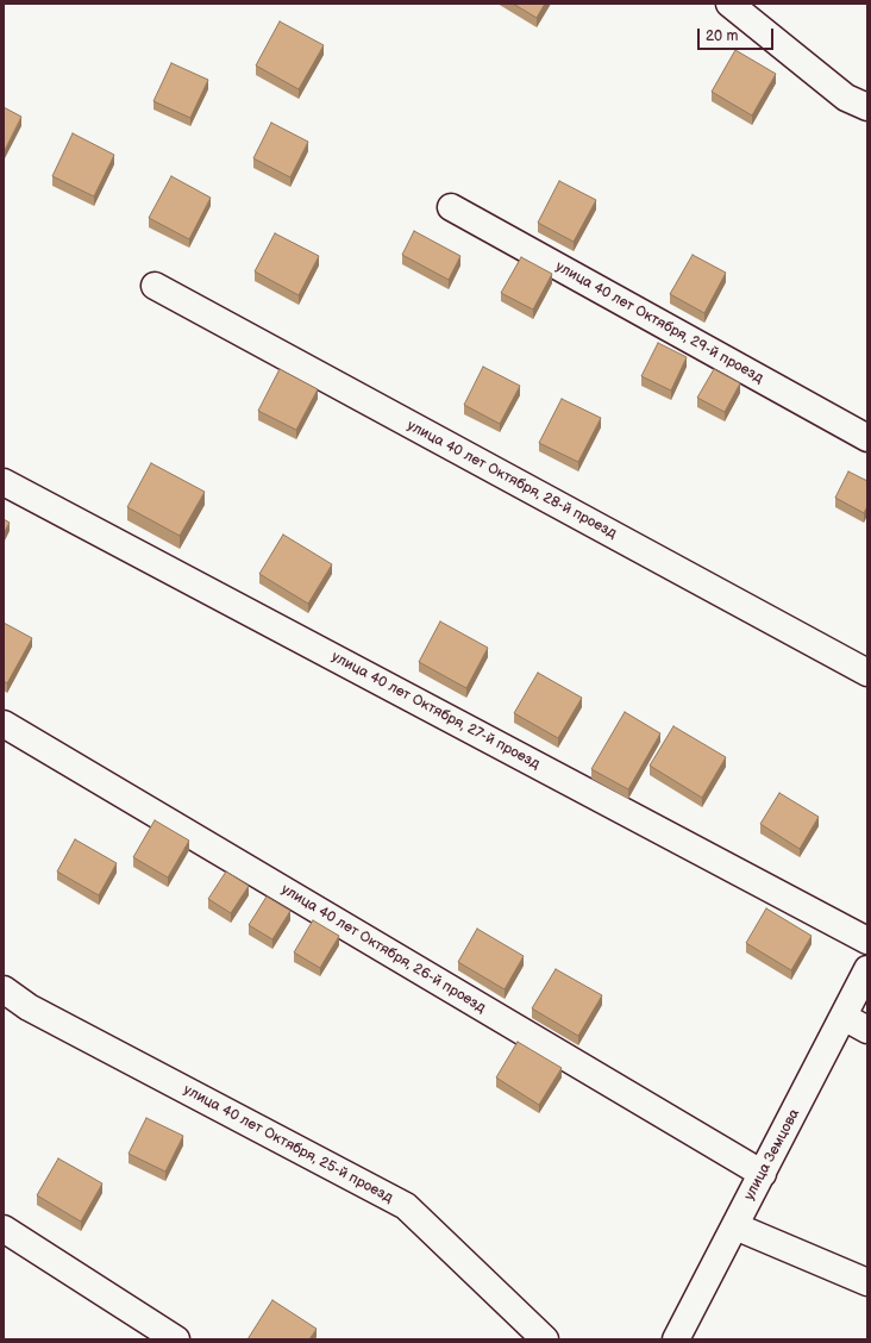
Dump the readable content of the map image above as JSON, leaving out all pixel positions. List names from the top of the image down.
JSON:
{
  "streets": {
    "street": [
      "улица 40 лет Октября, 29-й проезд",
      "улица 40 лет Октября, 28-й проезд",
      "улица 40 лет Октября, 27-й проезд",
      "улица 40 лет Октября, 26-й проезд",
      "улица 40 лет Октября, 25-й проезд",
      "улица Земцова"
    ]
  },
  "crossings": [
    ["улица 40 лет Октября, 26-й проезд", "улица Земцова"]
  ],
  "scale_bar": "20 m"
}
